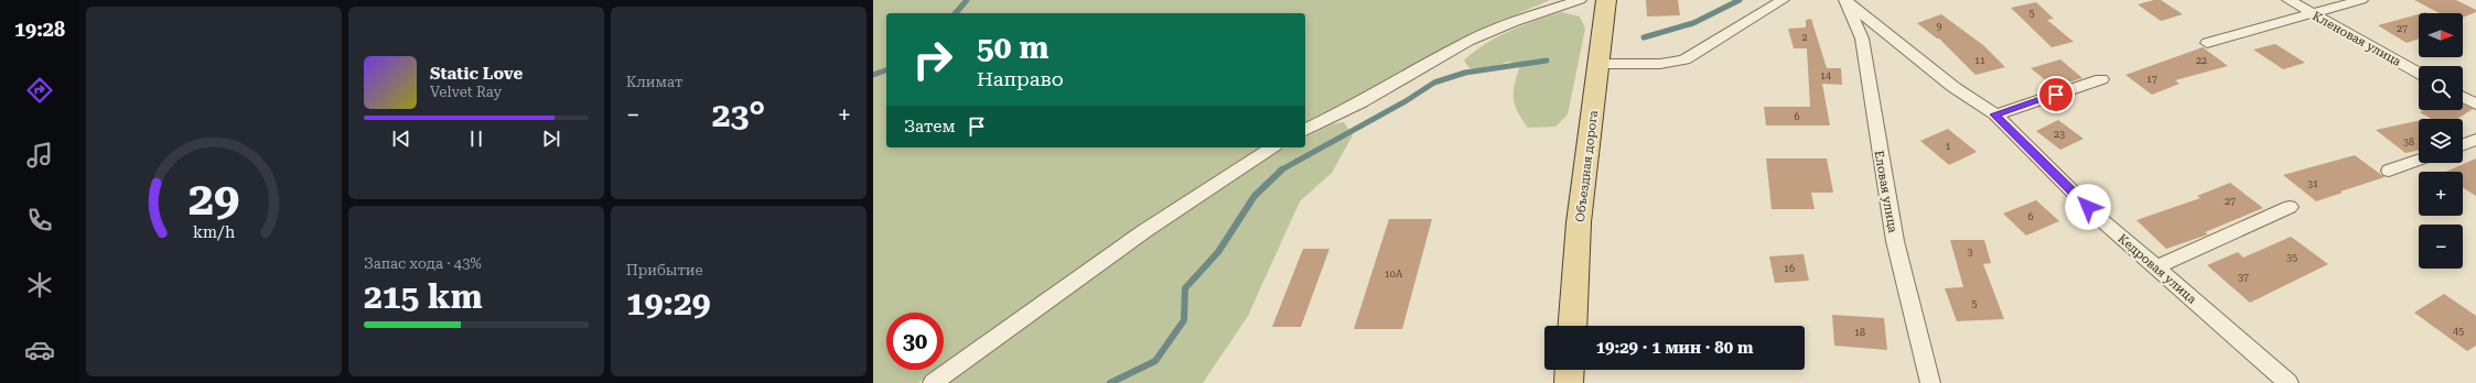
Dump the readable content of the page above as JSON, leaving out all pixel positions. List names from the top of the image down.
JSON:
{
  "streets": {
    "main road": ["Объездная дорога"],
    "street": ["Кленовая улица", "Еловая улица", "Кедровая улица"]
  },
  "crossings": [
    ["Еловая улица", "Кедровая улица"]
  ],
  "house_numbers": [
    "5",
    "9",
    "27",
    "2",
    "11",
    "22",
    "14",
    "17",
    "6",
    "23",
    "38",
    "1",
    "31",
    "27",
    "6",
    "3",
    "35",
    "16",
    "10А",
    "37",
    "5",
    "45",
    "18"
  ],
  "north": "right",
  "page": {
    "tabs": "19:28",
    "tile": [
      "Климат",
      ["Запас хода · 43%", "215 km"],
      ["Прибытие", "19:29"]
    ],
    "map_buttons": ["+", "−"],
    "turn": ["50 m", "Направо"],
    "song": ["Static Love", "Velvet Ray"],
    "heat": ["−", "23°", "+"],
    "then": "Затем",
    "limit": "30",
    "trip": "19:29 · 1 мин · 80 m",
    "gauge": ["29", "km/h"]
  }
}
